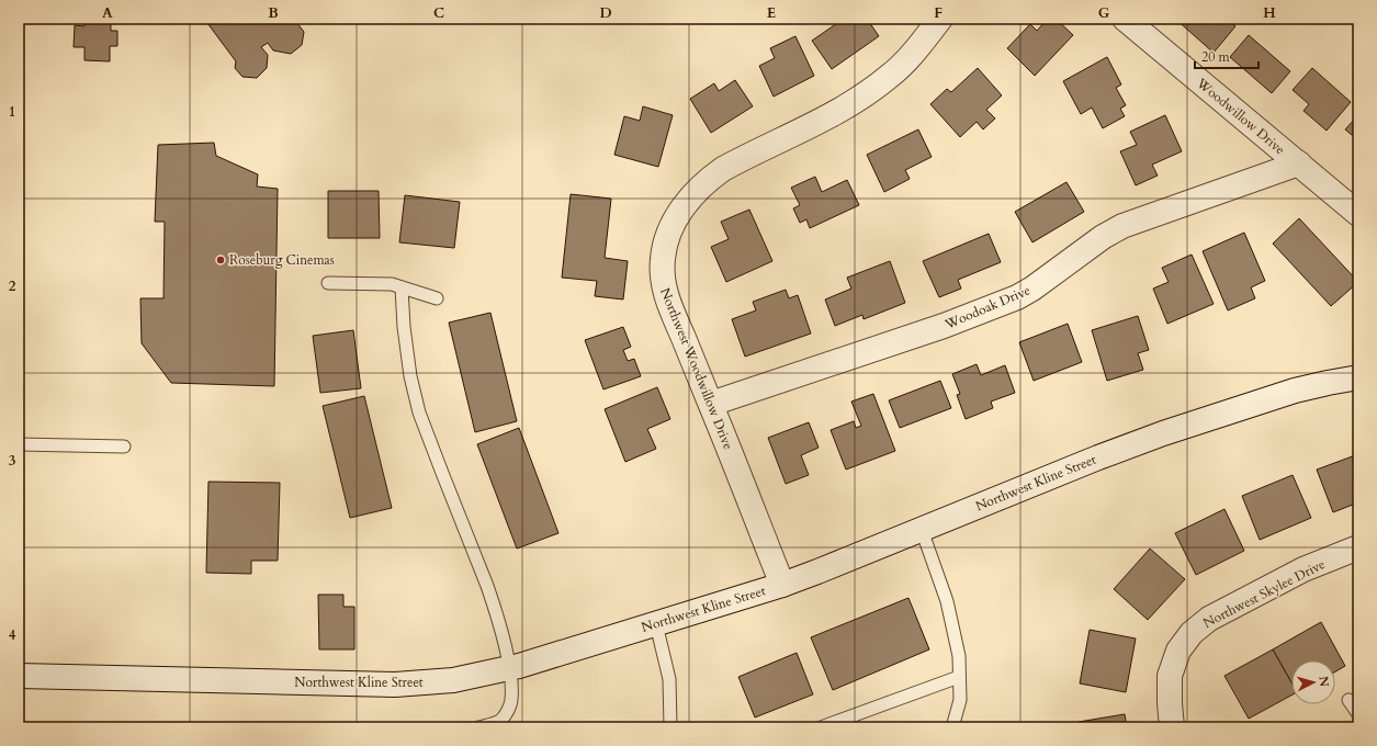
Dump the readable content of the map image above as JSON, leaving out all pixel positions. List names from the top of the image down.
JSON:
{
  "streets": {
    "street": [
      "Woodwillow Drive",
      "Woodoak Drive",
      "Northwest Woodwillow Drive",
      "Northwest Kline Street",
      "Northwest Skylee Drive"
    ]
  },
  "crossings": [
    ["Woodwillow Drive", "Woodoak Drive"],
    ["Woodoak Drive", "Northwest Woodwillow Drive"],
    ["Northwest Woodwillow Drive", "Northwest Kline Street"]
  ],
  "places": ["Roseburg Cinemas"],
  "scale_bar": "20 m",
  "north": "right",
  "grid": {
    "columns": [
      "A",
      "B",
      "C",
      "D",
      "E",
      "F",
      "G",
      "H"
    ],
    "rows": [
      "1",
      "2",
      "3",
      "4"
    ]
  }
}
